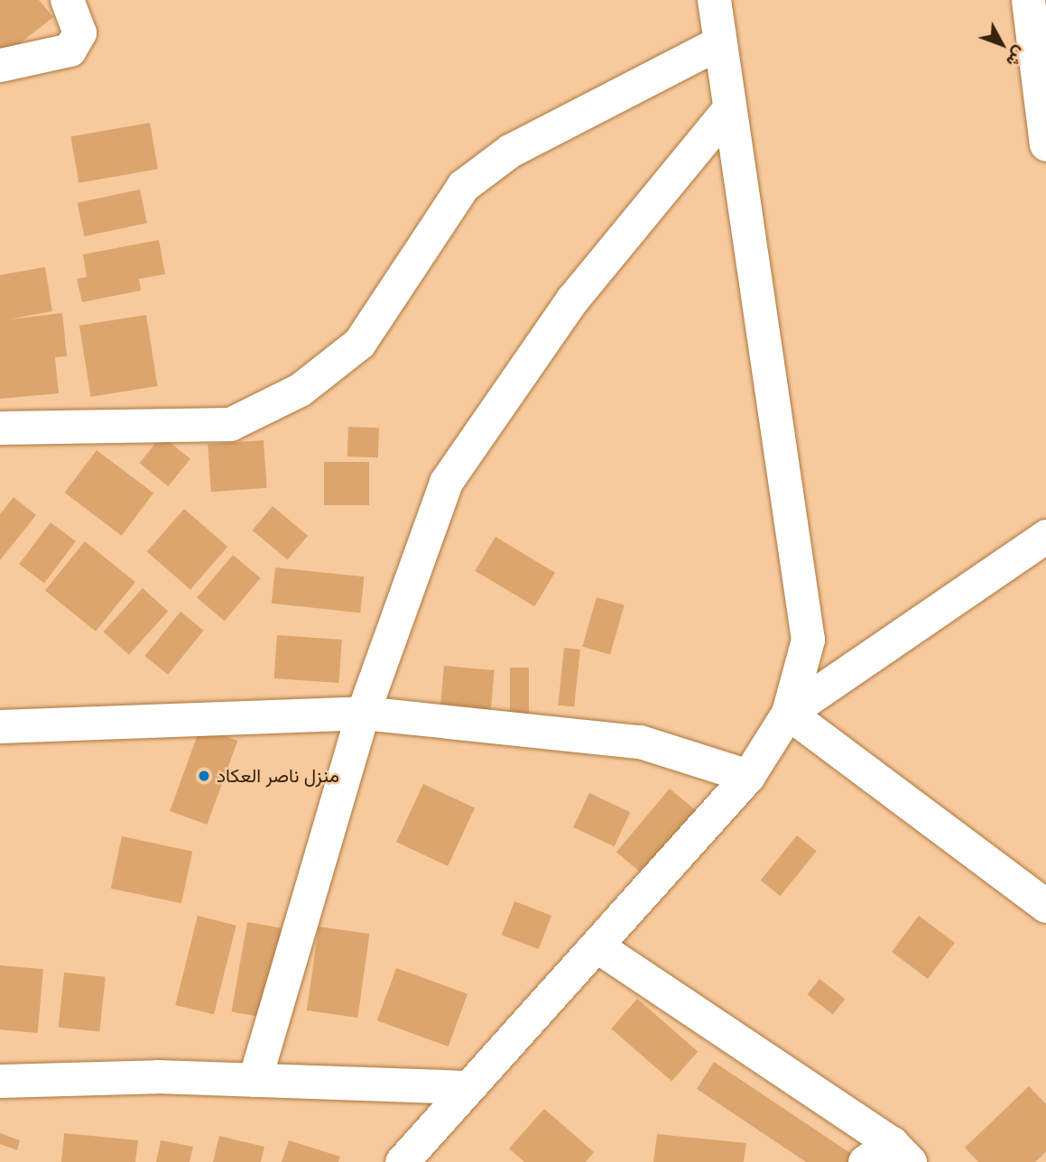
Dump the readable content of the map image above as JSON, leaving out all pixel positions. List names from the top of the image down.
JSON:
{
  "places": ["منزل ناصر العكاد"],
  "north": "bottom right"
}
